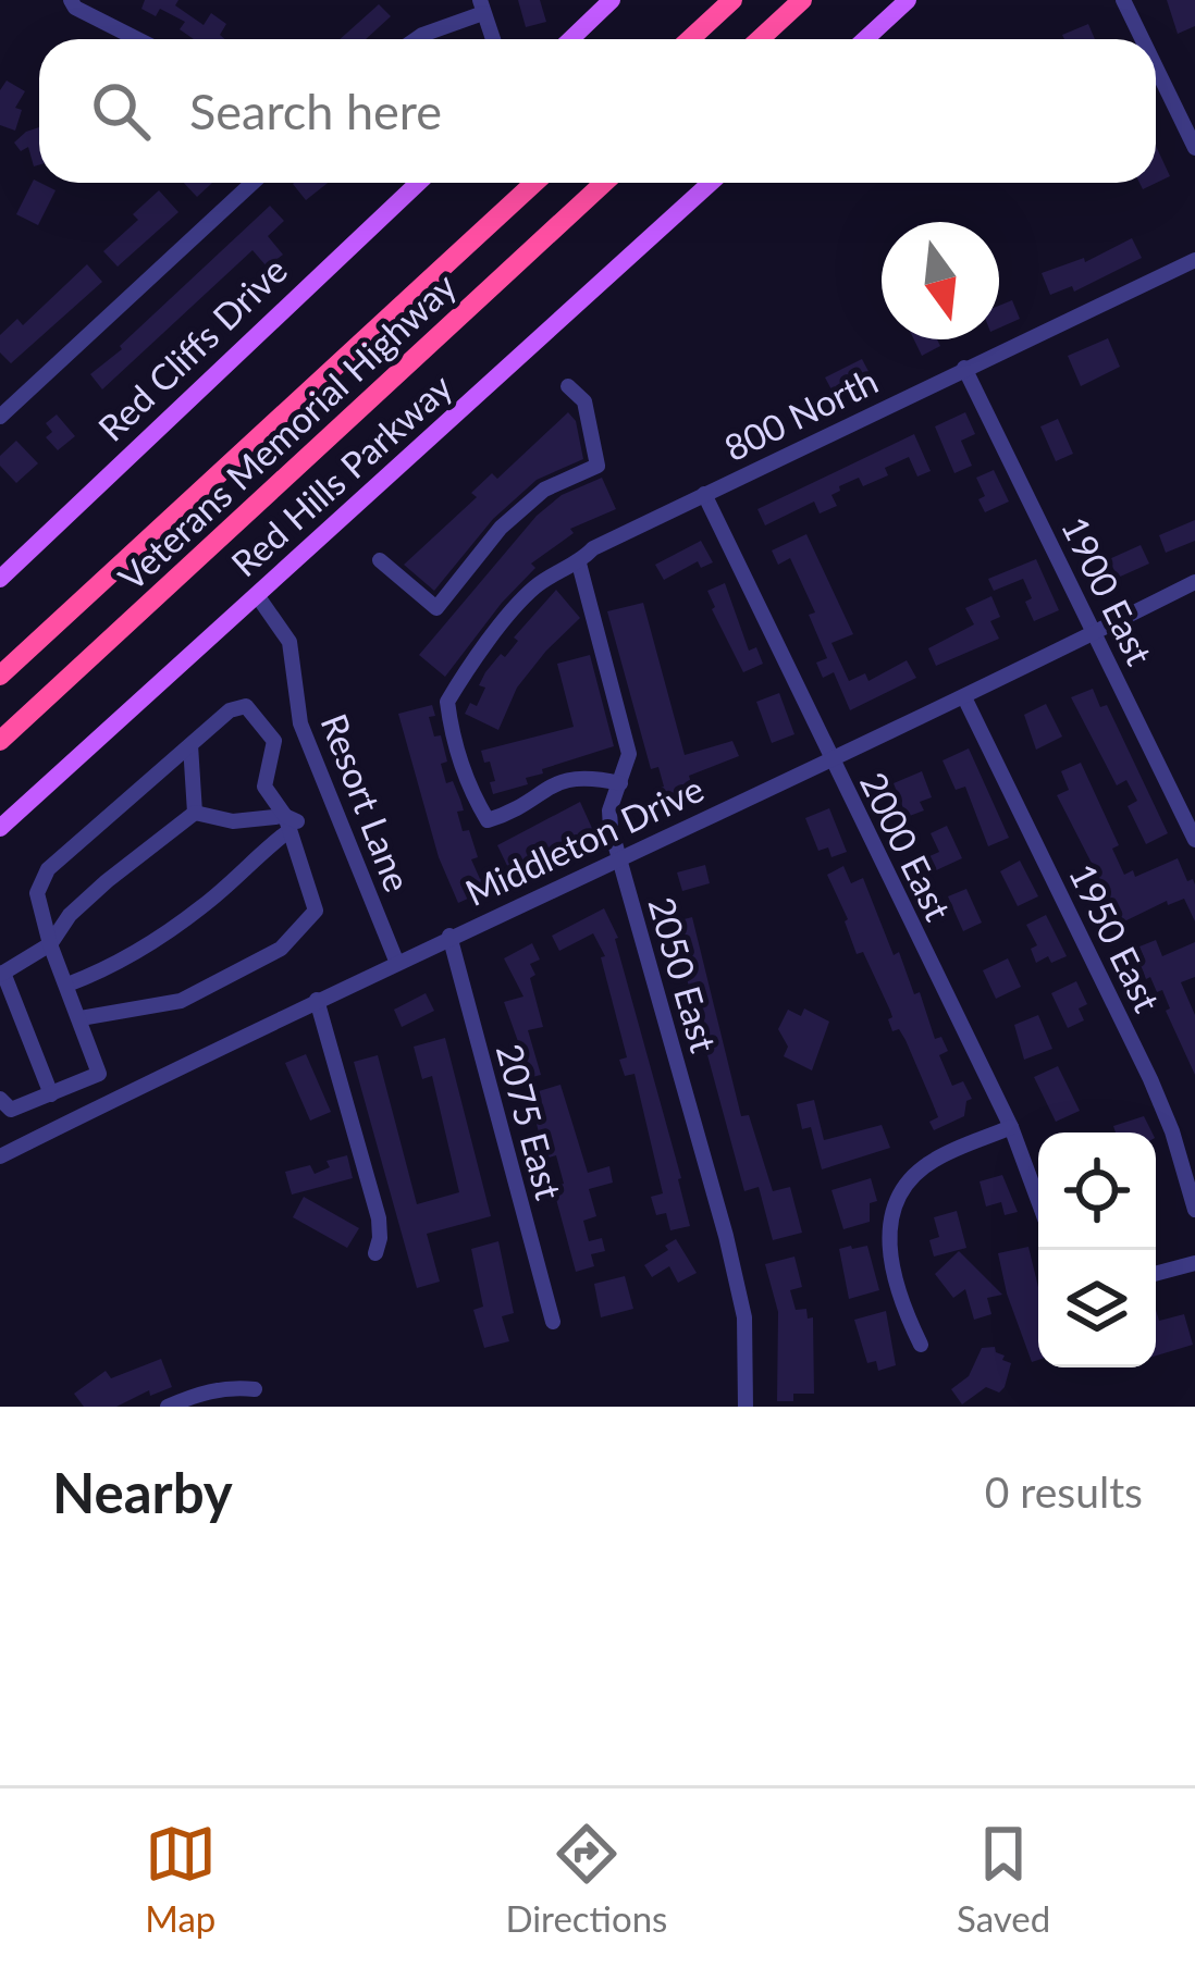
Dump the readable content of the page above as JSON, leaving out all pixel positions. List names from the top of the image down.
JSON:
{
  "streets": {
    "highway": ["Veterans Memorial Highway"],
    "main road": ["Red Cliffs Drive", "Red Hills Parkway"],
    "street": [
      "800 North",
      "1900 East",
      "Resort Lane",
      "Middleton Drive",
      "2000 East",
      "1950 East",
      "2050 East",
      "2075 East"
    ]
  },
  "crossings": [
    ["800 North", "1900 East"],
    ["800 North", "2000 East"],
    ["800 North", "2050 East"],
    ["Red Hills Parkway", "Resort Lane"],
    ["1900 East", "Middleton Drive"],
    ["Resort Lane", "Middleton Drive"],
    ["Middleton Drive", "2000 East"],
    ["Middleton Drive", "1950 East"],
    ["Middleton Drive", "2050 East"],
    ["Middleton Drive", "2075 East"]
  ],
  "north": "bottom",
  "page": {
    "search": "Search here",
    "heading": ["Nearby", "0 results"],
    "nav": ["Map", "Directions", "Saved"]
  }
}
